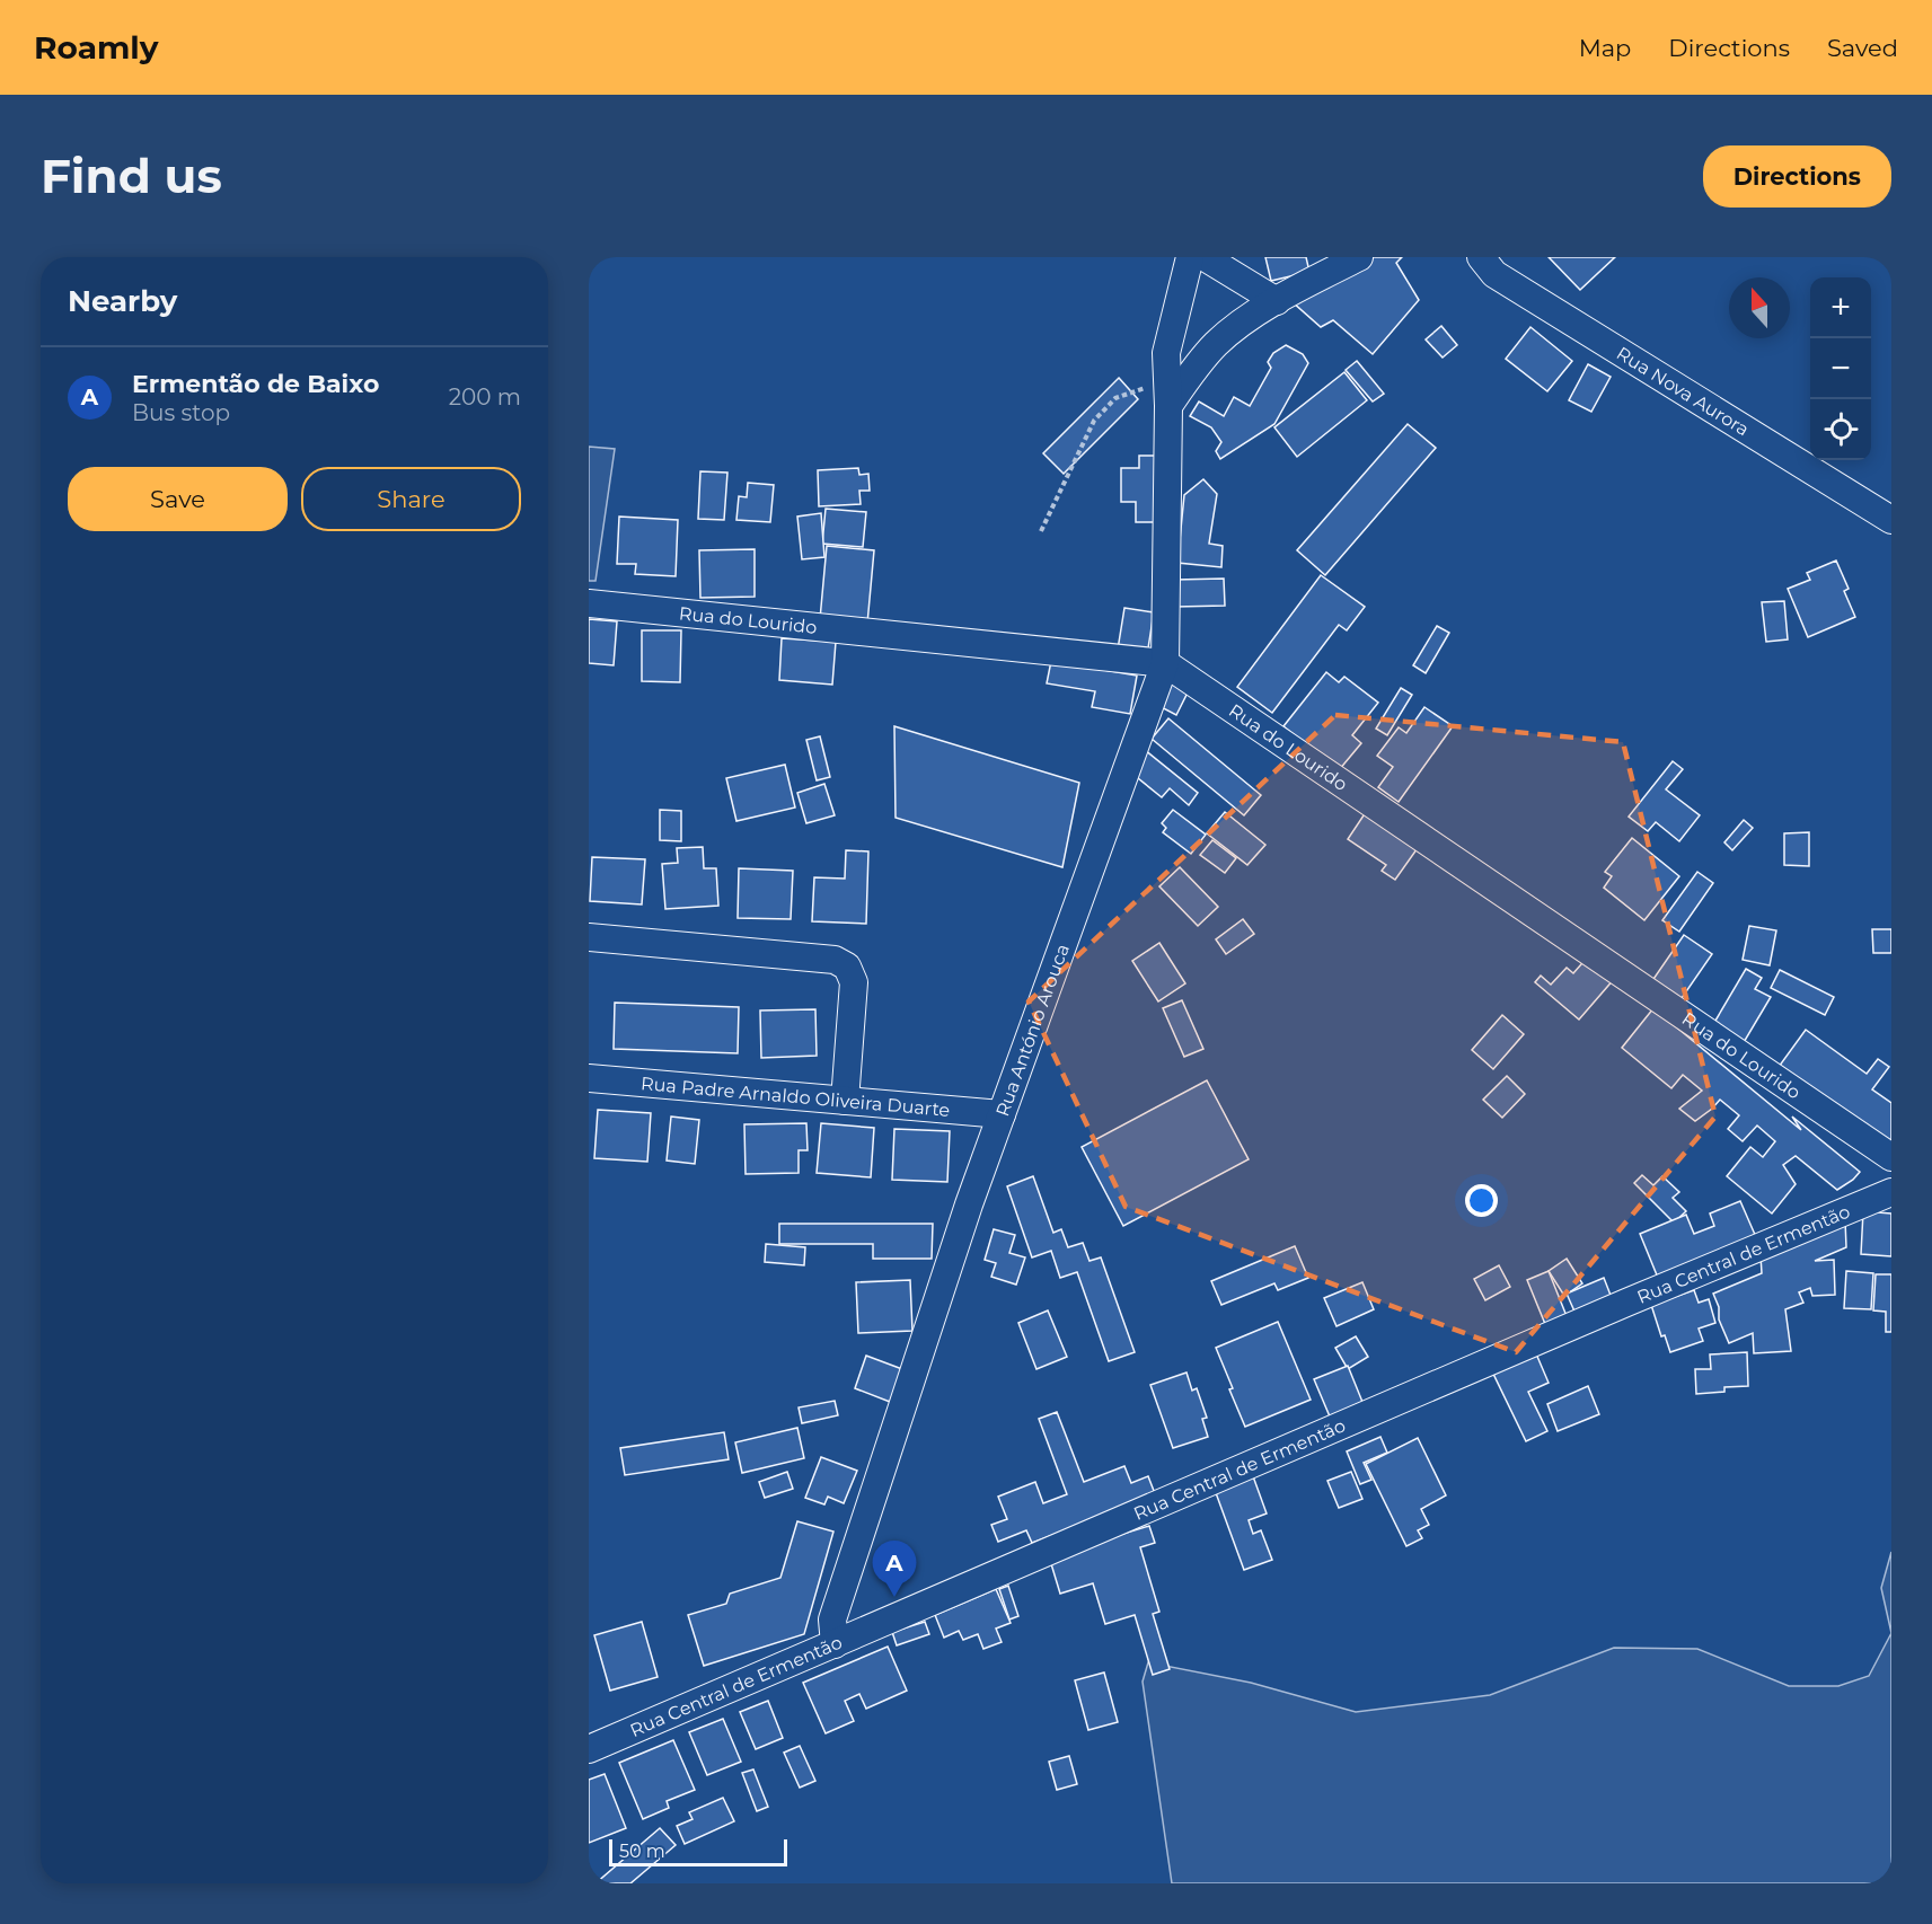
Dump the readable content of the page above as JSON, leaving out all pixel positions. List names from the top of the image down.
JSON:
{
  "streets": {
    "street": [
      "Rua Nova Aurora",
      "Rua do Lourido",
      "Rua António Arouca",
      "Rua Padre Arnaldo Oliveira Duarte",
      "Rua Central de Ermentão"
    ]
  },
  "crossings": [
    ["Rua do Lourido", "Rua António Arouca"],
    ["Rua António Arouca", "Rua Padre Arnaldo Oliveira Duarte"],
    ["Rua António Arouca", "Rua Central de Ermentão"]
  ],
  "scale_bar": "50 m",
  "north": "top",
  "page": {
    "header": "Roamly",
    "nav": ["Map", "Directions", "Saved"],
    "buttons": [
      "Directions",
      ["Save", "Share"]
    ],
    "title": "Find us",
    "heading": "Nearby",
    "map_buttons": ["+", "−"],
    "list": [
      {
        "mark": "A",
        "name": "Ermentão de Baixo",
        "note": "Bus stop",
        "value": "200 m"
      }
    ],
    "pins": "A",
    "scale": "50 m"
  }
}
